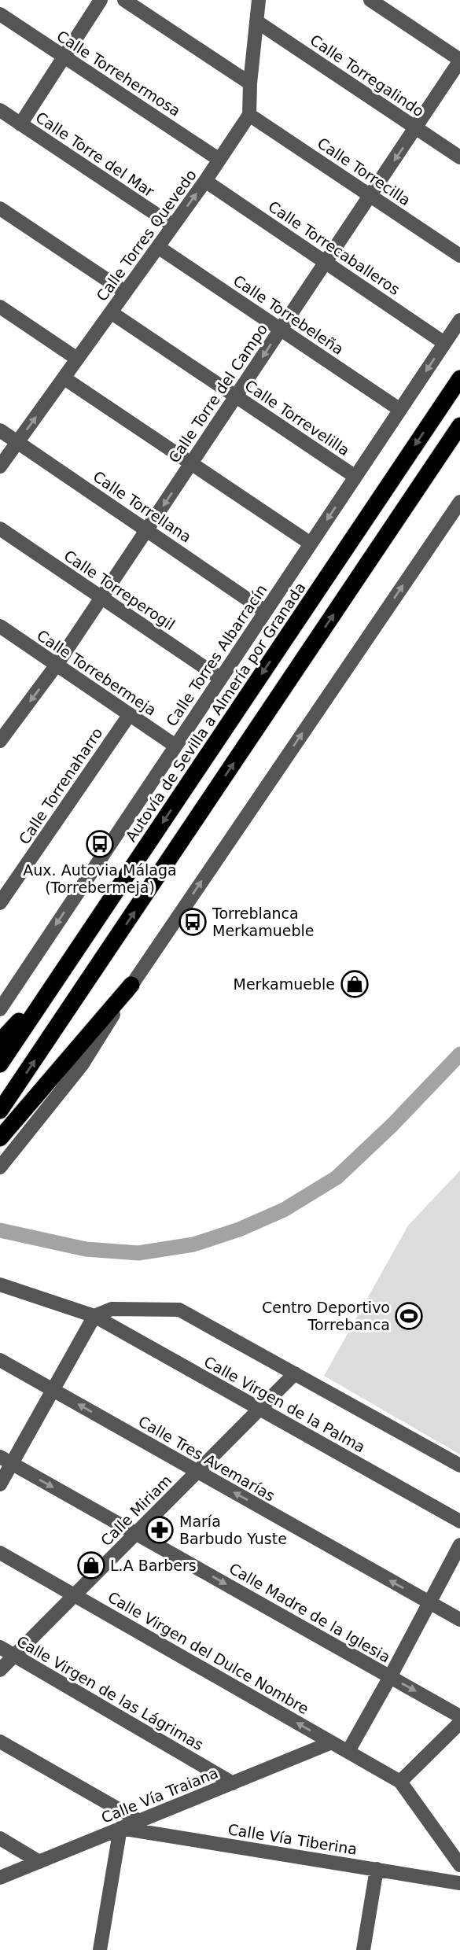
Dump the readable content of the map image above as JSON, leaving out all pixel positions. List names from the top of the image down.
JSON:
{
  "streets": {
    "highway": ["Autovía de Sevilla a Almería por Granada"],
    "street": [
      "Calle Torrehermosa",
      "Calle Torregalindo",
      "Calle Torre del Mar",
      "Calle Torrecilla",
      "Calle Torres Quevedo",
      "Calle Torrecaballeros",
      "Calle Torrebeleña",
      "Calle Torre del Campo",
      "Calle Torrevelilla",
      "Calle Torrellana",
      "Calle Torreperogil",
      "Calle Torres Albarracín",
      "Calle Torrebermeja",
      "Calle Torrenaharro",
      "Calle Virgen de la Palma",
      "Calle Tres Avemarías",
      "Calle Miriam",
      "Calle Madre de la Iglesia",
      "Calle Virgen del Dulce Nombre",
      "Calle Virgen de las Lágrimas",
      "Calle Vía Traiana",
      "Calle Vía Tiberina"
    ]
  },
  "crossings": [
    ["Calle Torrehermosa", "Calle Torres Quevedo"],
    ["Calle Torregalindo", "Calle Torre del Campo"],
    ["Calle Torre del Mar", "Calle Torres Quevedo"],
    ["Calle Torrecilla", "Calle Torres Quevedo"],
    ["Calle Torrecilla", "Calle Torre del Campo"],
    ["Calle Torres Quevedo", "Calle Torrecaballeros"],
    ["Calle Torres Quevedo", "Calle Torrebeleña"],
    ["Calle Torres Quevedo", "Calle Torrevelilla"],
    ["Calle Torres Quevedo", "Calle Torrellana"],
    ["Calle Torrecaballeros", "Calle Torre del Campo"],
    ["Calle Torrecaballeros", "Calle Torres Albarracín"],
    ["Calle Torrebeleña", "Calle Torre del Campo"],
    ["Calle Torrebeleña", "Calle Torres Albarracín"],
    ["Calle Torre del Campo", "Calle Torrevelilla"],
    ["Calle Torre del Campo", "Calle Torrellana"],
    ["Calle Torre del Campo", "Calle Torreperogil"],
    ["Calle Torre del Campo", "Calle Torrebermeja"],
    ["Calle Torrevelilla", "Calle Torres Albarracín"],
    ["Calle Torrellana", "Calle Torres Albarracín"],
    ["Calle Torreperogil", "Calle Torres Albarracín"],
    ["Calle Torres Albarracín", "Calle Torrebermeja"],
    ["Calle Torrebermeja", "Calle Torrenaharro"],
    ["Calle Virgen de la Palma", "Calle Miriam"],
    ["Calle Tres Avemarías", "Calle Miriam"],
    ["Calle Miriam", "Calle Madre de la Iglesia"],
    ["Calle Miriam", "Calle Virgen del Dulce Nombre"],
    ["Calle Miriam", "Calle Virgen de las Lágrimas"],
    ["Calle Virgen del Dulce Nombre", "Calle Vía Traiana"],
    ["Calle Virgen de las Lágrimas", "Calle Vía Traiana"],
    ["Calle Vía Traiana", "Calle Vía Tiberina"]
  ],
  "one_way": [
    "Calle Torre del Campo",
    "Calle Tres Avemarías",
    "Calle Madre de la Iglesia",
    "Calle Virgen del Dulce Nombre"
  ],
  "places": {
    "bus stop": ["Aux. Autovia Málaga (Torrebermeja)", "Torreblanca Merkamueble"],
    "shop": ["Merkamueble", "L.A Barbers"],
    "sports": ["Centro Deportivo Torrebanca"],
    "pharmacy": ["María Barbudo Yuste"]
  }
}
